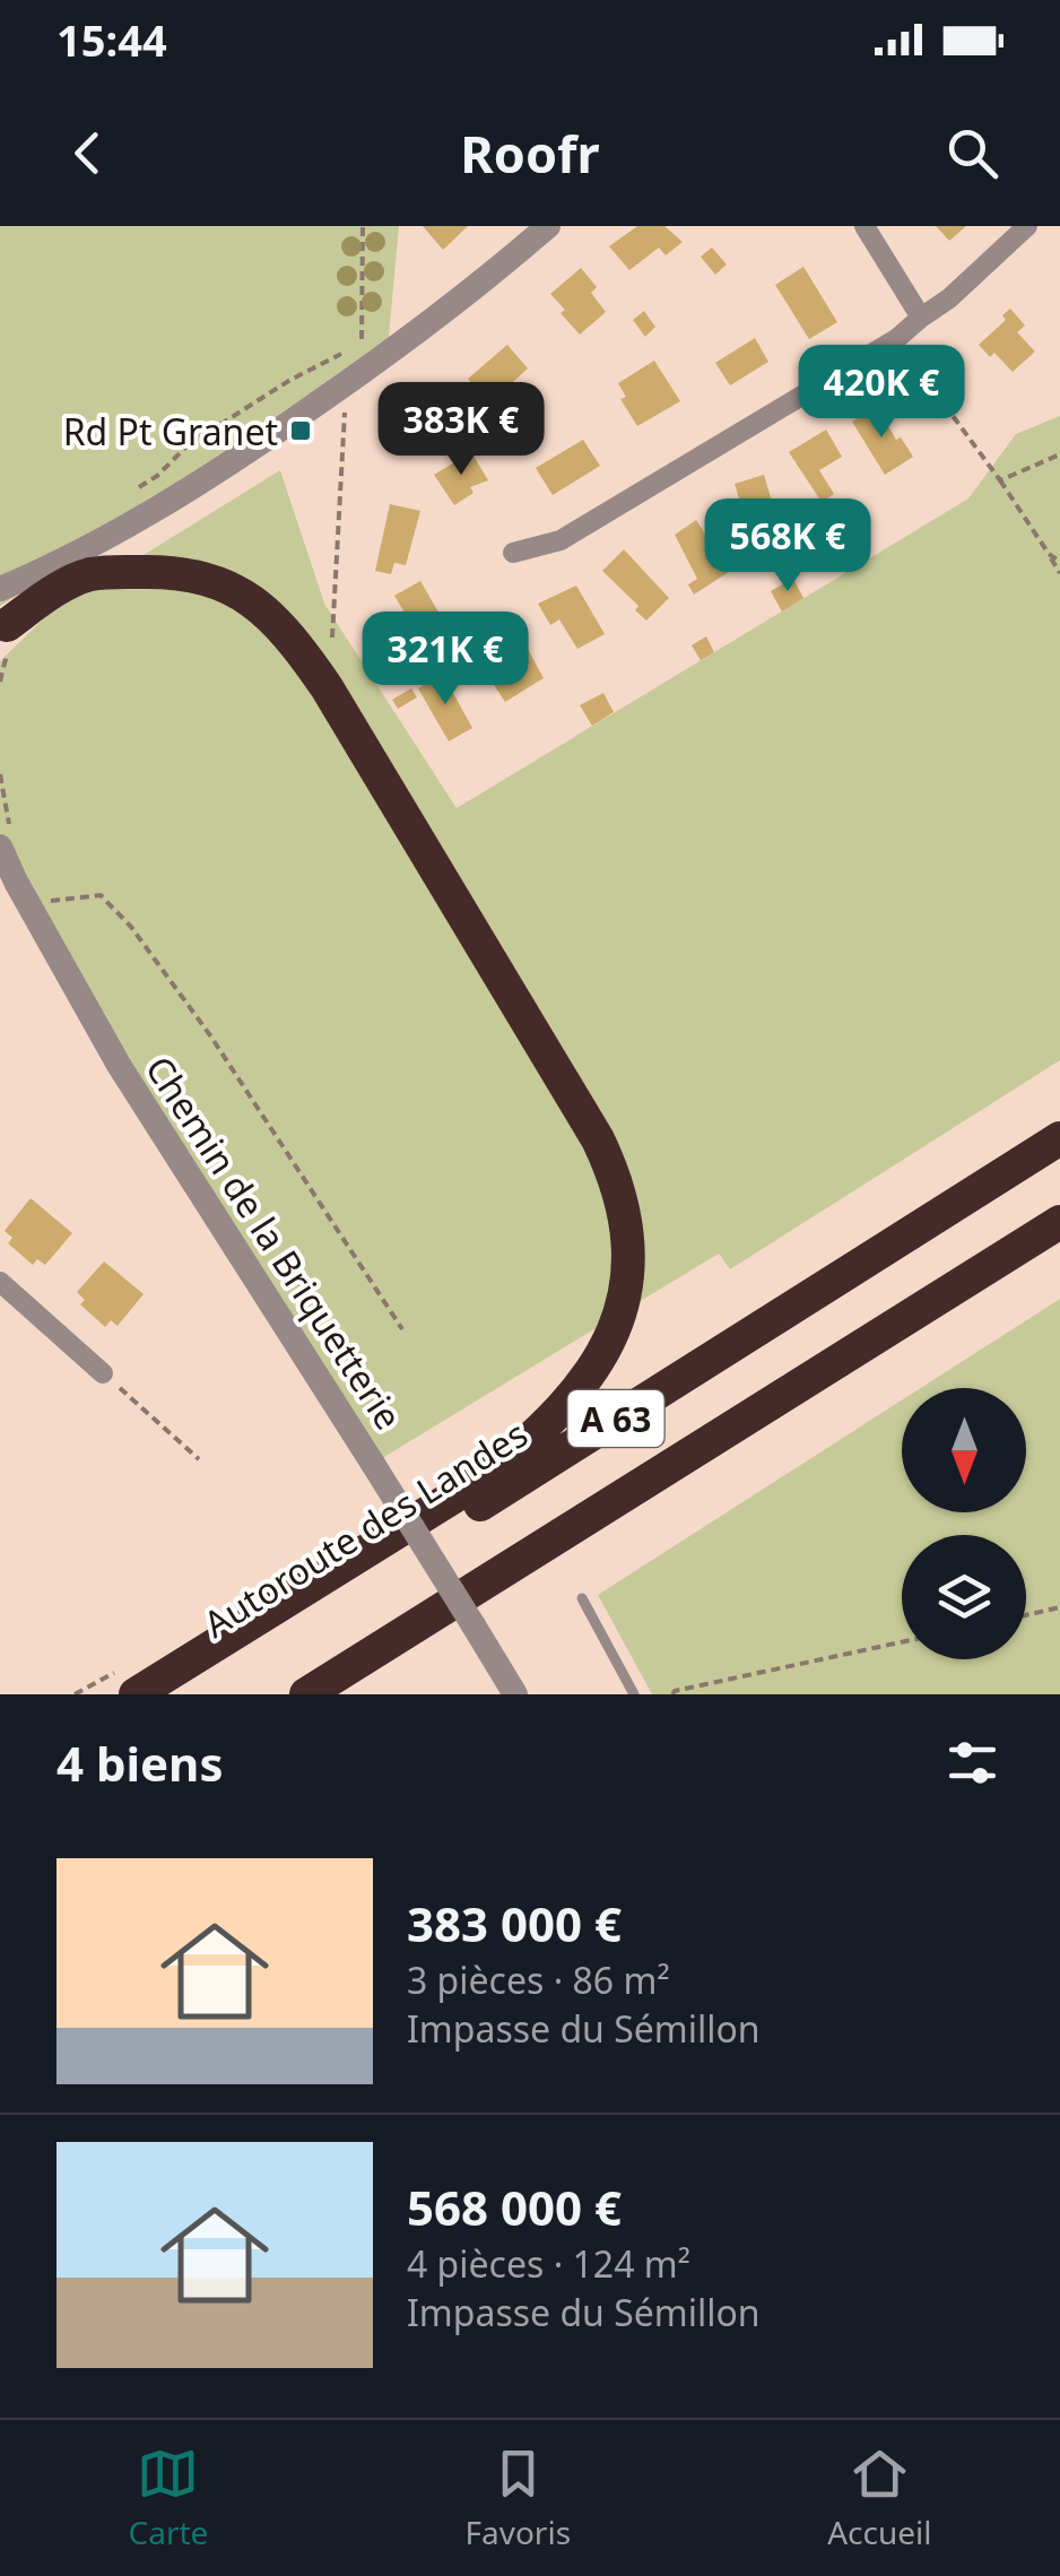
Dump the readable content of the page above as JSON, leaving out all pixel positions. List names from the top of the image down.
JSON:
{
  "streets": {
    "highway": ["A 63", "Autoroute des Landes"],
    "street": ["Chemin de la Briquetterie"]
  },
  "places": {
    "transit": ["Rd Pt Granet"]
  },
  "north": "bottom",
  "page": {
    "status": "15:44",
    "header": "Roofr",
    "price": [
      "420K €",
      "383K €",
      "568K €",
      "321K €"
    ],
    "heading": "4 biens",
    "list": [
      {
        "name": "383 000 €",
        "note": "3 pièces · 86 m² · Impasse du Sémillon"
      },
      {
        "name": "568 000 €",
        "note": "4 pièces · 124 m² · Impasse du Sémillon"
      }
    ],
    "tabs": ["Carte", "Favoris", "Accueil"]
  }
}
